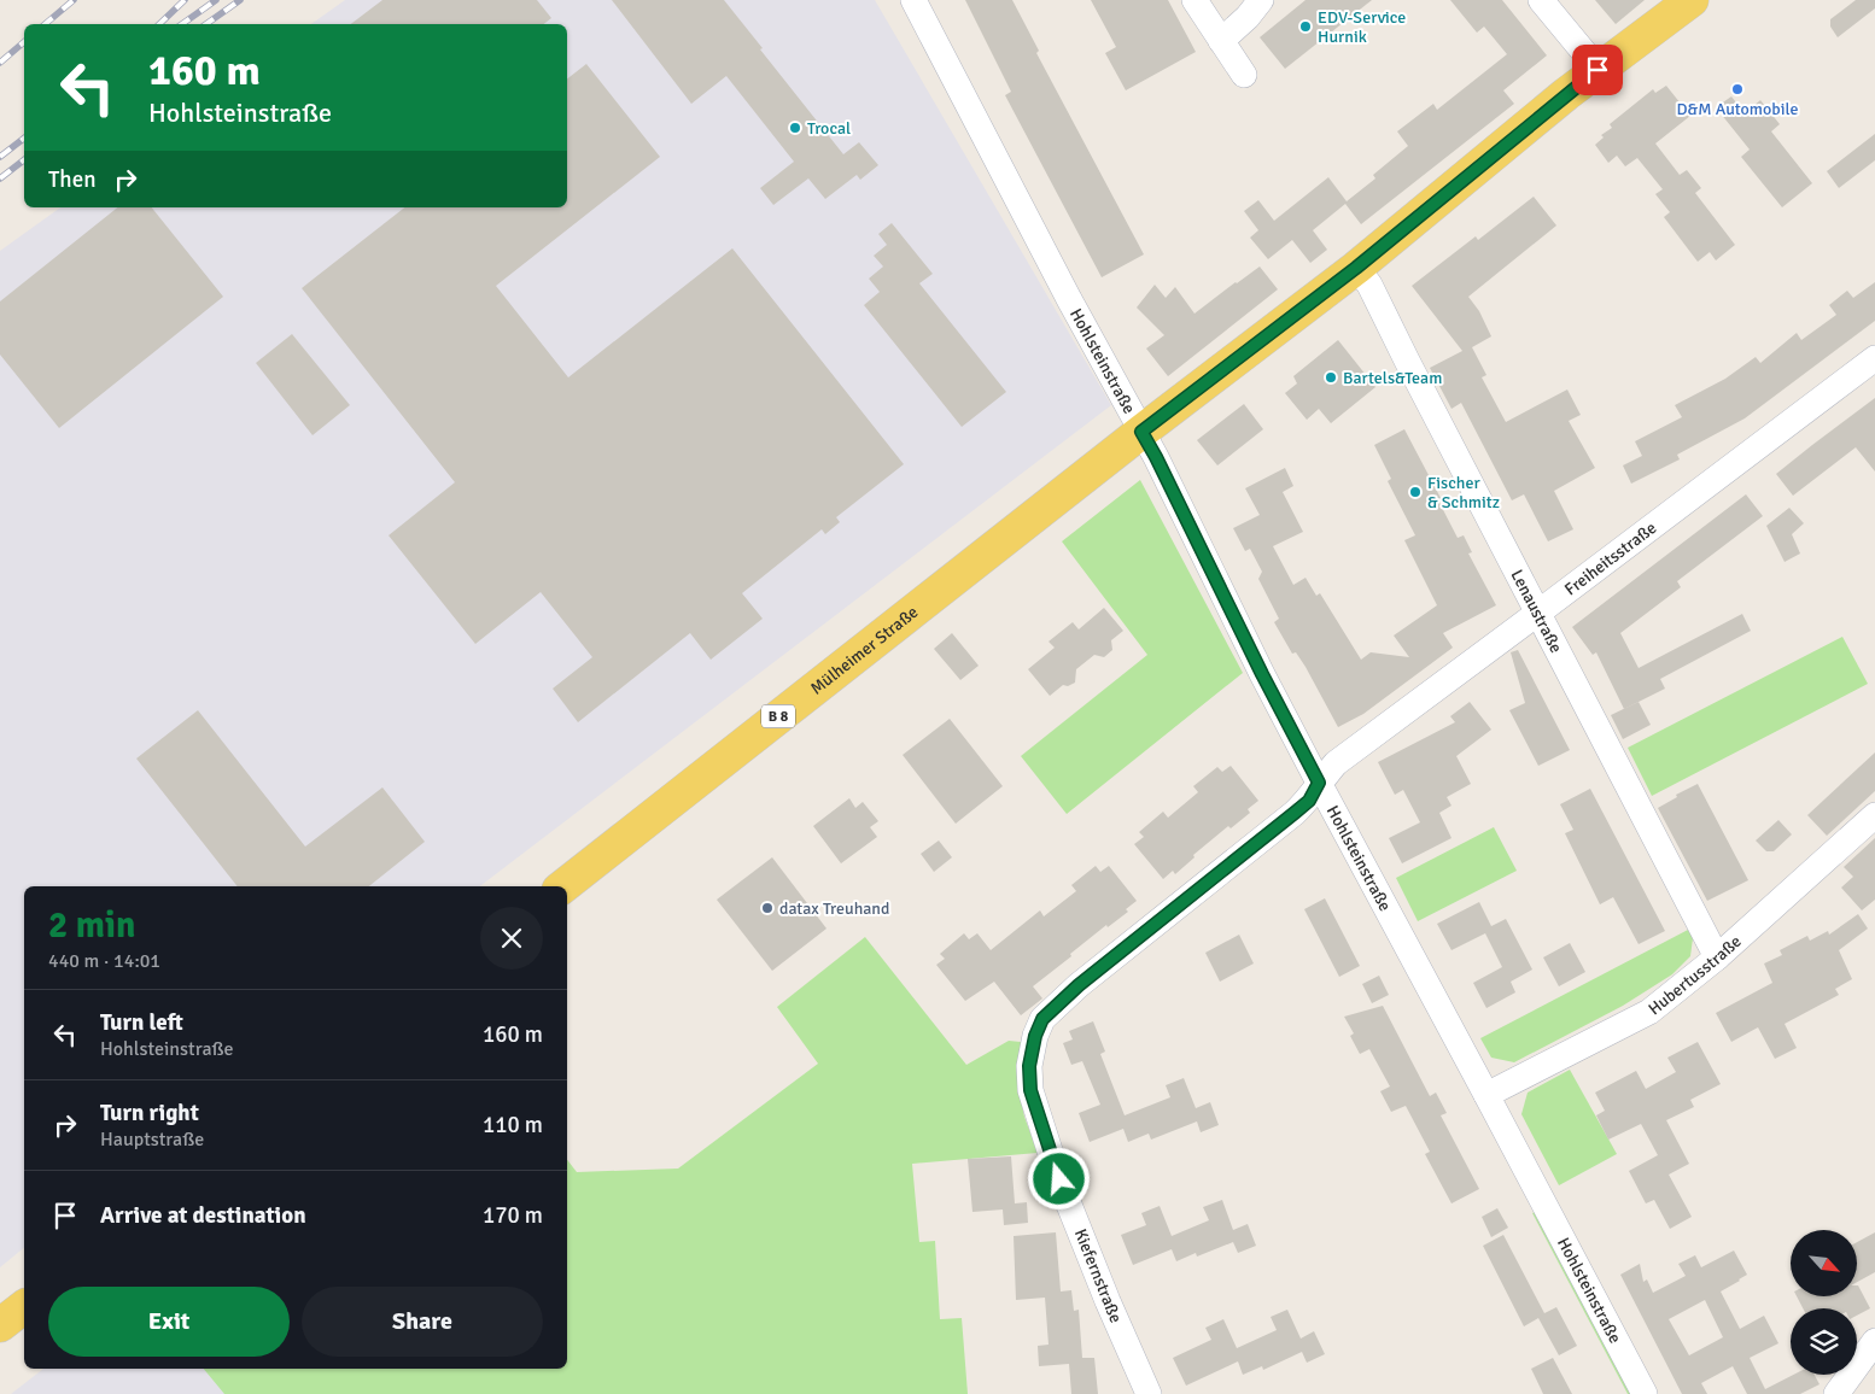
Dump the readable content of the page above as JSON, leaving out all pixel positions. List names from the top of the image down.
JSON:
{
  "streets": {
    "main road": ["Mülheimer Straße", "B 8"],
    "street": [
      "Hohlsteinstraße",
      "Freiheitsstraße",
      "Lenaustraße",
      "Hubertusstraße",
      "Kiefernstraße"
    ]
  },
  "crossings": [
    ["Hohlsteinstraße", "Freiheitsstraße"],
    ["Hohlsteinstraße", "Mülheimer Straße"],
    ["Hohlsteinstraße", "B 8"],
    ["Hohlsteinstraße", "Hubertusstraße"],
    ["Hohlsteinstraße", "Kiefernstraße"],
    ["Freiheitsstraße", "Lenaustraße"],
    ["Freiheitsstraße", "Kiefernstraße"],
    ["Lenaustraße", "B 8"],
    ["Lenaustraße", "Hubertusstraße"],
    ["Mülheimer Straße", "B 8"]
  ],
  "places": [
    "EDV-Service Hurnik",
    "D&M Automobile",
    "Trocal",
    "Bartels&Team",
    "Fischer & Schmitz",
    "datax Treuhand"
  ],
  "north": "bottom right",
  "page": {
    "turn": ["160 m", "Hohlsteinstraße"],
    "then": "Then",
    "heading": ["2 min", "440 m · 14:01"],
    "list": [
      {
        "name": "Turn left",
        "note": "Hohlsteinstraße",
        "value": "160 m"
      },
      {
        "name": "Turn right",
        "note": "Hauptstraße",
        "value": "110 m"
      },
      {
        "name": "Arrive at destination",
        "value": "170 m"
      }
    ],
    "buttons": ["Exit", "Share"]
  }
}
